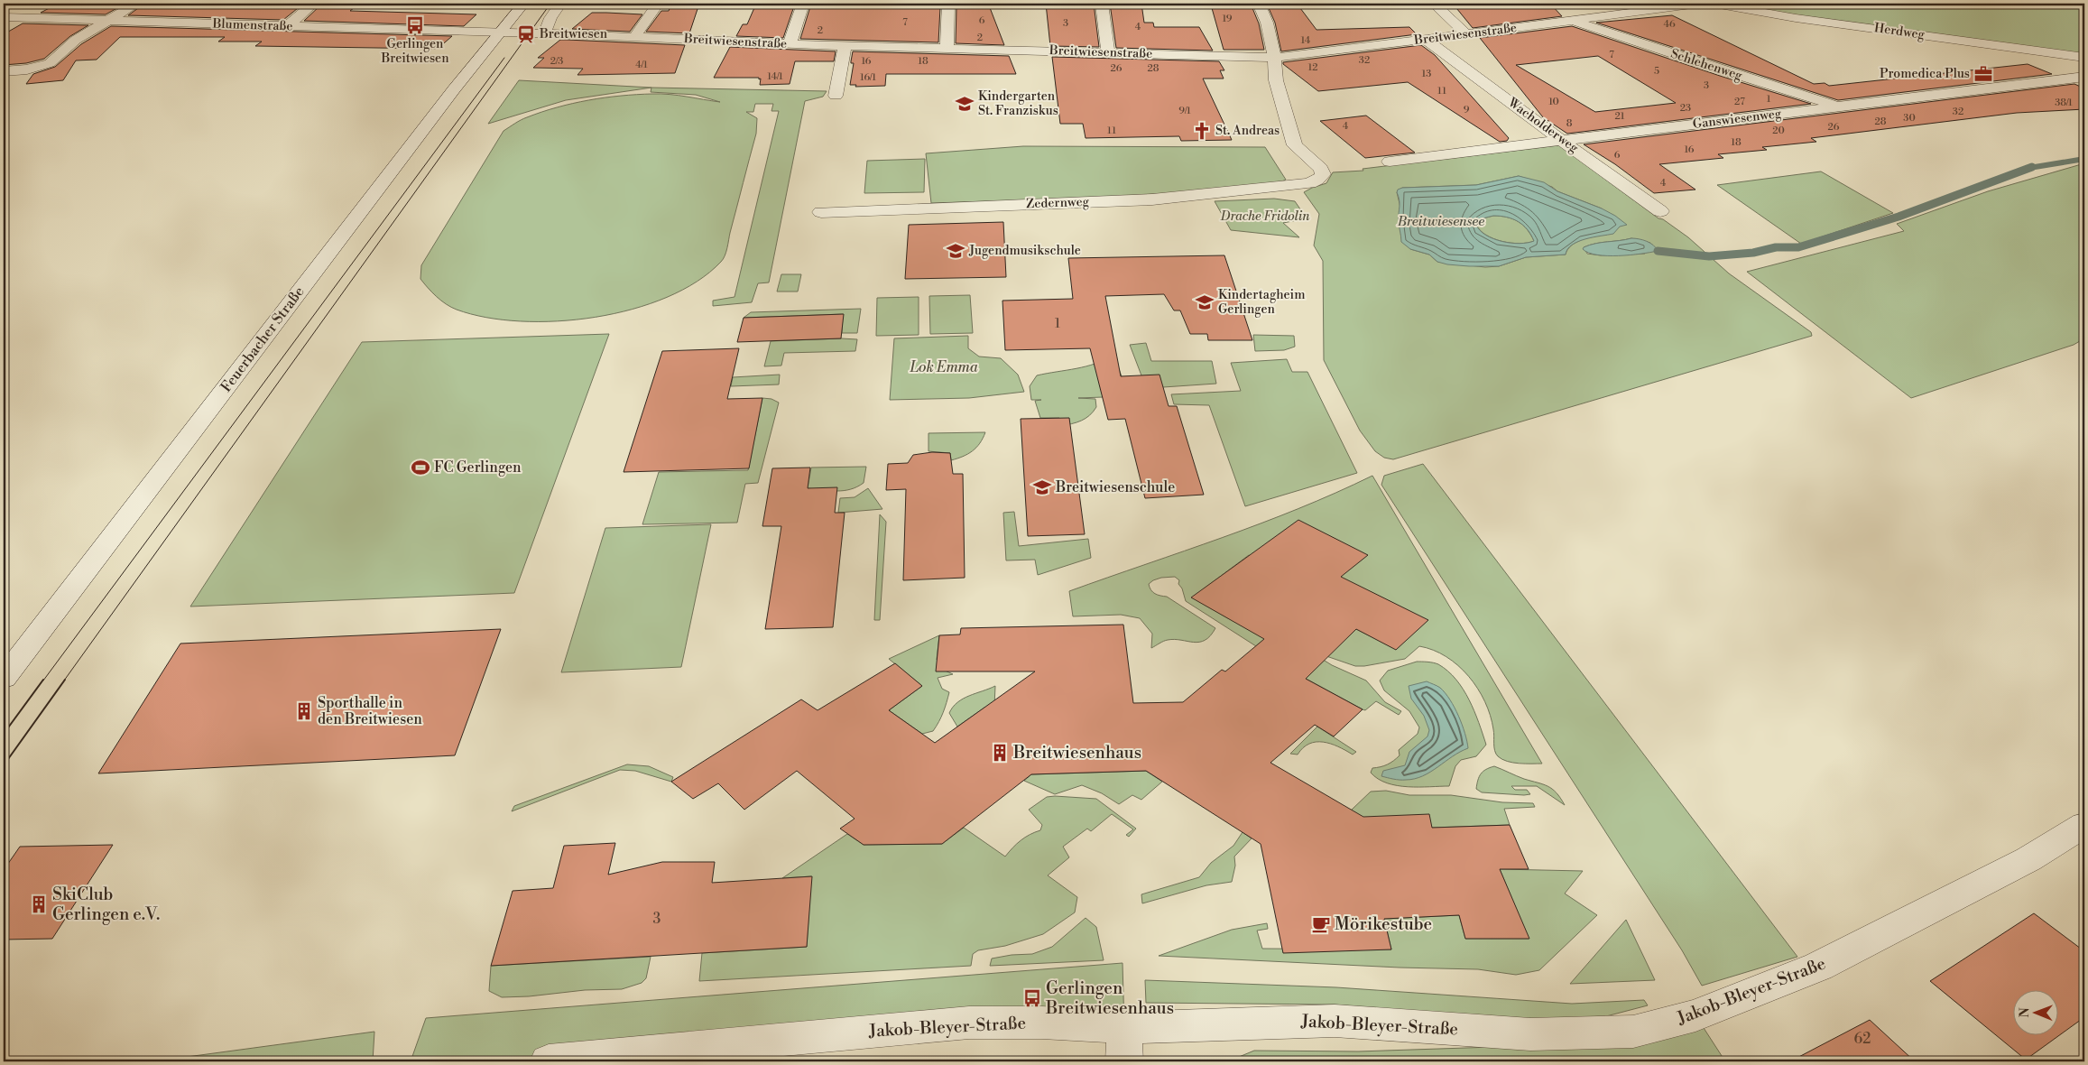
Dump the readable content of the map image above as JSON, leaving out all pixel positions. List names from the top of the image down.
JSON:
{
  "streets": {
    "street": [
      "Blumenstraße",
      "Herdweg",
      "Breitwiesenstraße",
      "Schlehenweg",
      "Ganswiesenweg",
      "Wacholderweg",
      "Zedernweg",
      "Feuerbacher Straße",
      "Jakob-Bleyer-Straße"
    ]
  },
  "crossings": [
    ["Blumenstraße", "Breitwiesenstraße"],
    ["Blumenstraße", "Feuerbacher Straße"],
    ["Breitwiesenstraße", "Schlehenweg"],
    ["Breitwiesenstraße", "Wacholderweg"],
    ["Breitwiesenstraße", "Zedernweg"],
    ["Breitwiesenstraße", "Feuerbacher Straße"],
    ["Schlehenweg", "Ganswiesenweg"],
    ["Ganswiesenweg", "Wacholderweg"]
  ],
  "water": ["Breitwiesensee"],
  "parks": ["Drache Fridolin", "Lok Emma"],
  "places": {
    "bus stop": ["Gerlingen Breitwiesen", "Gerlingen Breitwiesenhaus"],
    "station": ["Breitwiesen"],
    "office": ["Promedica Plus"],
    "school or university": [
      "Kindergarten St. Franziskus",
      "Jugendmusikschule",
      "Kindertagheim Gerlingen",
      "Breitwiesenschule"
    ],
    "church": ["St. Andreas"],
    "sports": ["FC Gerlingen"],
    "building": ["Sporthalle in den Breitwiesen", "Breitwiesenhaus", "SkiClub Gerlingen e.V."],
    "cafe": ["Mörikestube"]
  },
  "house_numbers": [
    "19",
    "6",
    "7",
    "3",
    "46",
    "4",
    "2",
    "2",
    "14",
    "7",
    "32",
    "2/3",
    "16",
    "18",
    "4/1",
    "12",
    "26",
    "28",
    "5",
    "13",
    "14/1",
    "16/1",
    "3",
    "11",
    "1",
    "10",
    "27",
    "38/1",
    "23",
    "9",
    "9/1",
    "32",
    "21",
    "30",
    "28",
    "8",
    "4",
    "26",
    "11",
    "20",
    "18",
    "16",
    "6",
    "4",
    "1",
    "3",
    "62"
  ],
  "north": "left"
}
